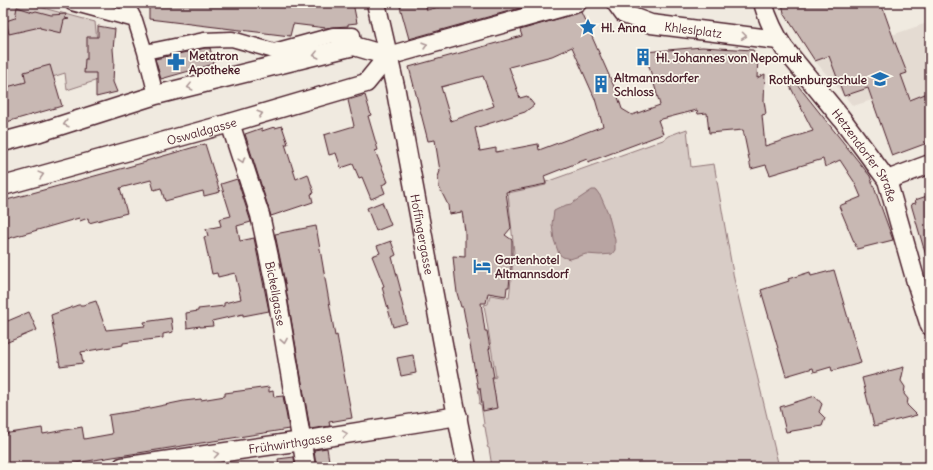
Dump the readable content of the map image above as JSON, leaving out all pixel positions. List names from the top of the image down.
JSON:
{
  "streets": {
    "street": [
      "Khleslplatz",
      "Oswaldgasse",
      "Hetzendorfer Straße",
      "Hoffingergasse",
      "Bickellgasse",
      "Frühwirthgasse"
    ]
  },
  "crossings": [
    ["Khleslplatz", "Hetzendorfer Straße"],
    ["Oswaldgasse", "Hoffingergasse"],
    ["Oswaldgasse", "Bickellgasse"],
    ["Hoffingergasse", "Frühwirthgasse"],
    ["Bickellgasse", "Frühwirthgasse"]
  ],
  "one_way": ["Khleslplatz", "Bickellgasse", "Frühwirthgasse"],
  "places": {
    "place": ["Hl. Anna"],
    "building": ["Hl. Johannes von Nepomuk", "Altmannsdorfer Schloss"],
    "pharmacy": ["Metatron Apotheke"],
    "school or university": ["Rothenburgschule"],
    "hotel": ["Gartenhotel Altmannsdorf"]
  }
}
